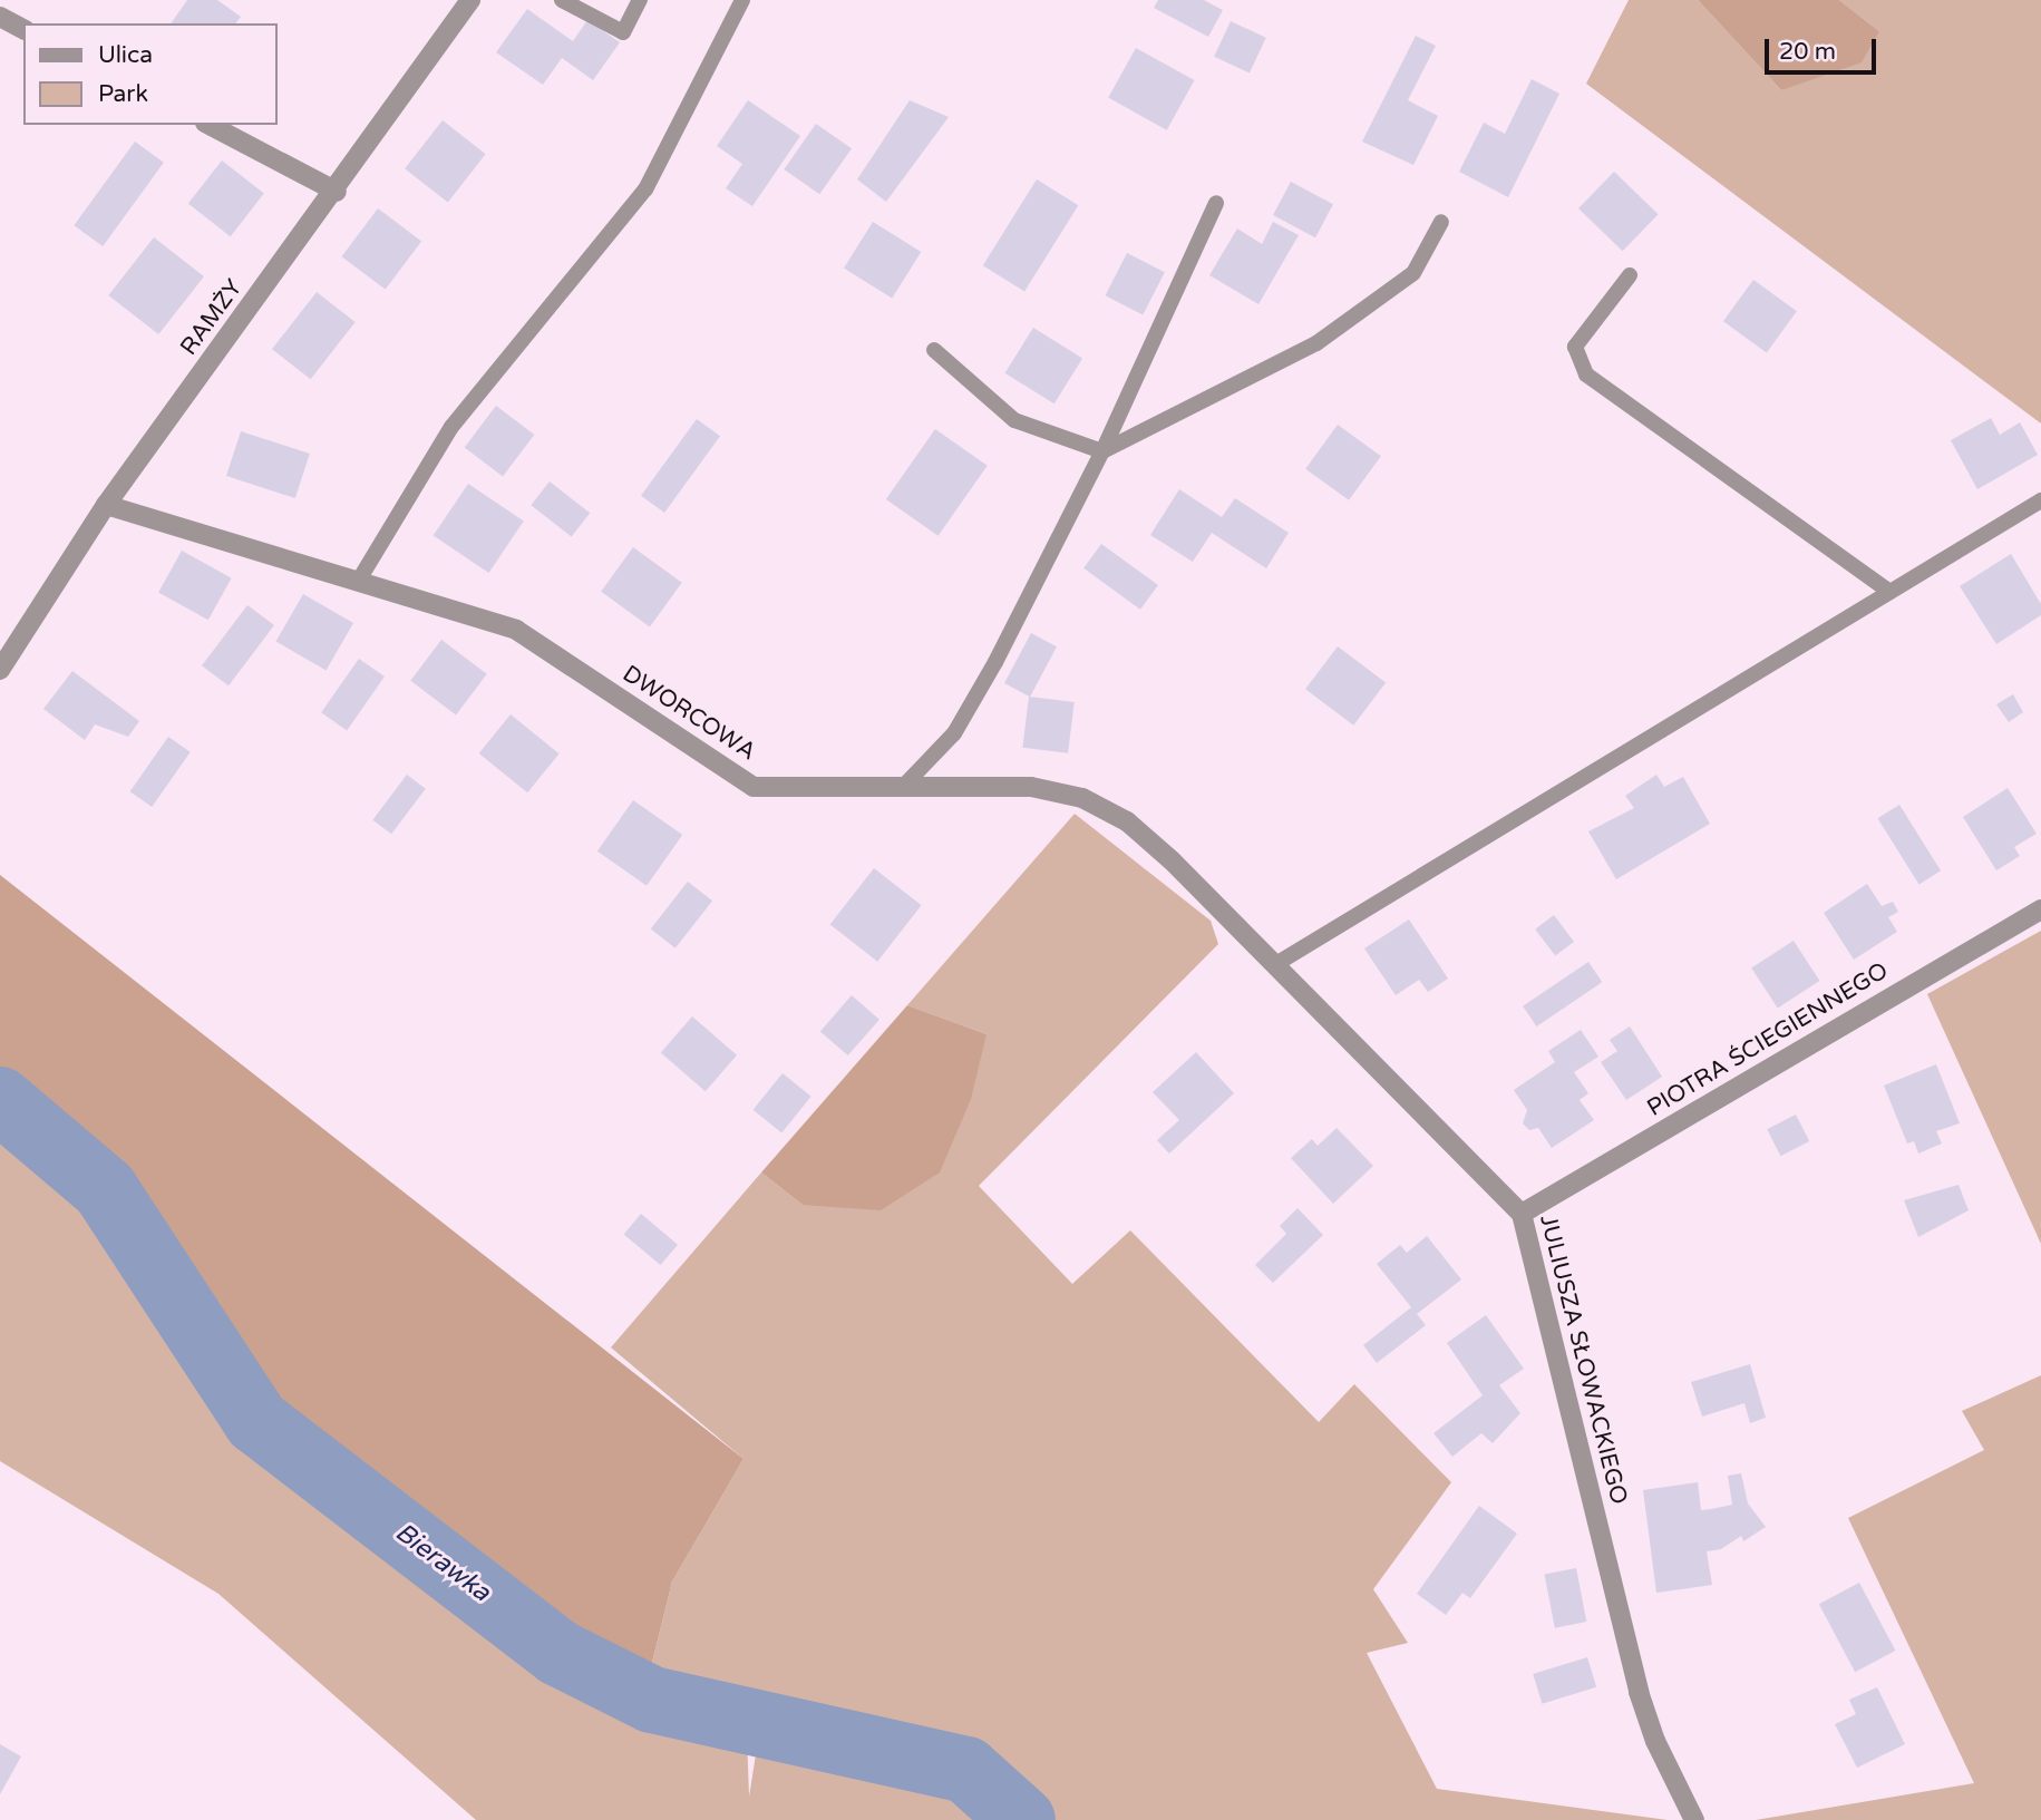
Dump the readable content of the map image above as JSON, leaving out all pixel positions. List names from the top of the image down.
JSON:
{
  "streets": {
    "street": [
      "RAMŻY",
      "DWORCOWA",
      "PIOTRA ŚCIEGIENNEGO",
      "JULIUSZA SŁOWACKIEGO"
    ]
  },
  "crossings": [
    ["RAMŻY", "DWORCOWA"],
    ["DWORCOWA", "JULIUSZA SŁOWACKIEGO"],
    ["PIOTRA ŚCIEGIENNEGO", "JULIUSZA SŁOWACKIEGO"]
  ],
  "water": ["Bierawka"],
  "legend": ["Ulica", "Park"],
  "scale_bar": "20 m"
}
